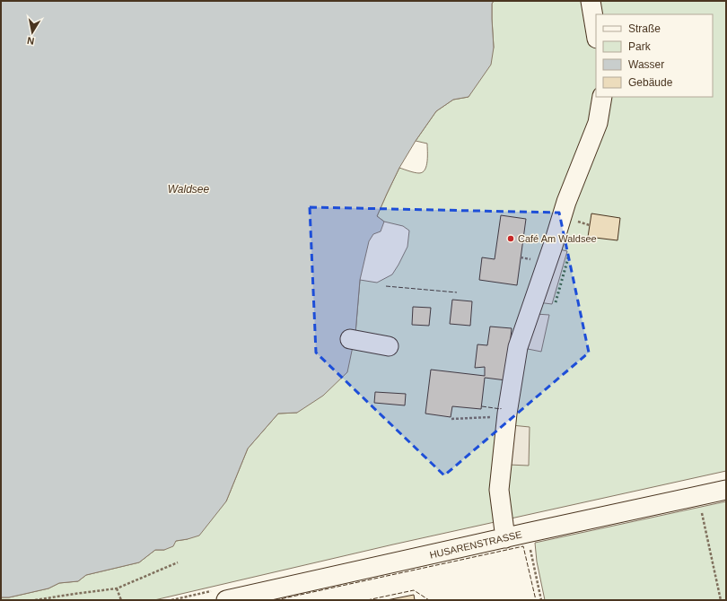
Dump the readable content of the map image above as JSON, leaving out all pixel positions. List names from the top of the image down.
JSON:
{
  "streets": {
    "street": ["HUSARENSTRASSE"]
  },
  "water": ["Waldsee"],
  "places": ["Café Am Waldsee"],
  "legend": [
    "Straße",
    "Park",
    "Wasser",
    "Gebäude"
  ],
  "north": "bottom"
}
